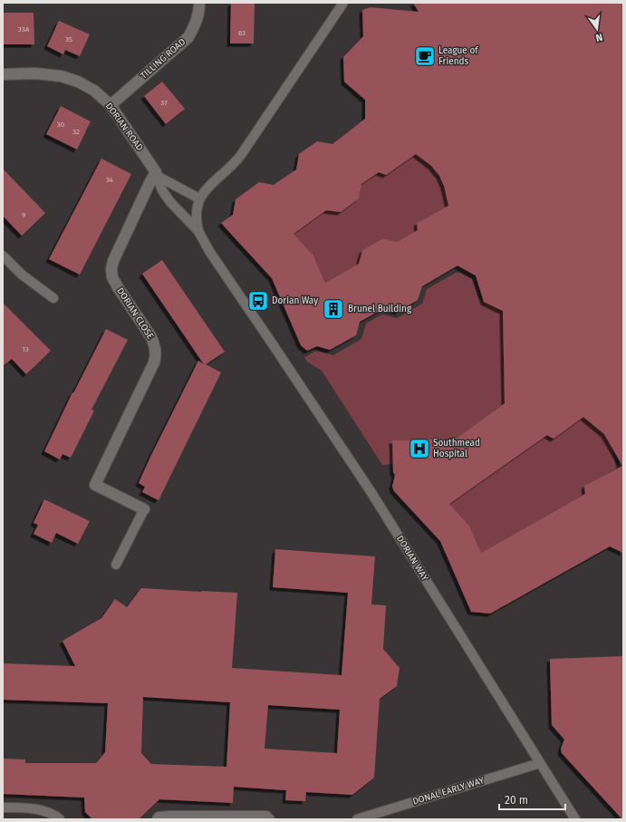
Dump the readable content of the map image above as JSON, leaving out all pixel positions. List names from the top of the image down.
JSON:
{
  "streets": {
    "street": ["TILLING ROAD", "DORIAN ROAD", "DORIAN CLOSE"],
    "lane": ["DORIAN WAY", "DONAL EARLY WAY"]
  },
  "crossings": [
    ["TILLING ROAD", "DORIAN ROAD"],
    ["DORIAN ROAD", "DORIAN CLOSE"],
    ["DORIAN ROAD", "DORIAN WAY"],
    ["DORIAN CLOSE", "DORIAN WAY"],
    ["DORIAN WAY", "DONAL EARLY WAY"]
  ],
  "places": {
    "cafe": ["League of Friends"],
    "bus stop": ["Dorian Way"],
    "building": ["Brunel Building"],
    "hospital": ["Southmead Hospital"]
  },
  "house_numbers": [
    "33A",
    "63",
    "35",
    "37",
    "30",
    "32",
    "34",
    "9",
    "13"
  ],
  "scale_bar": "20 m",
  "north": "bottom"
}
